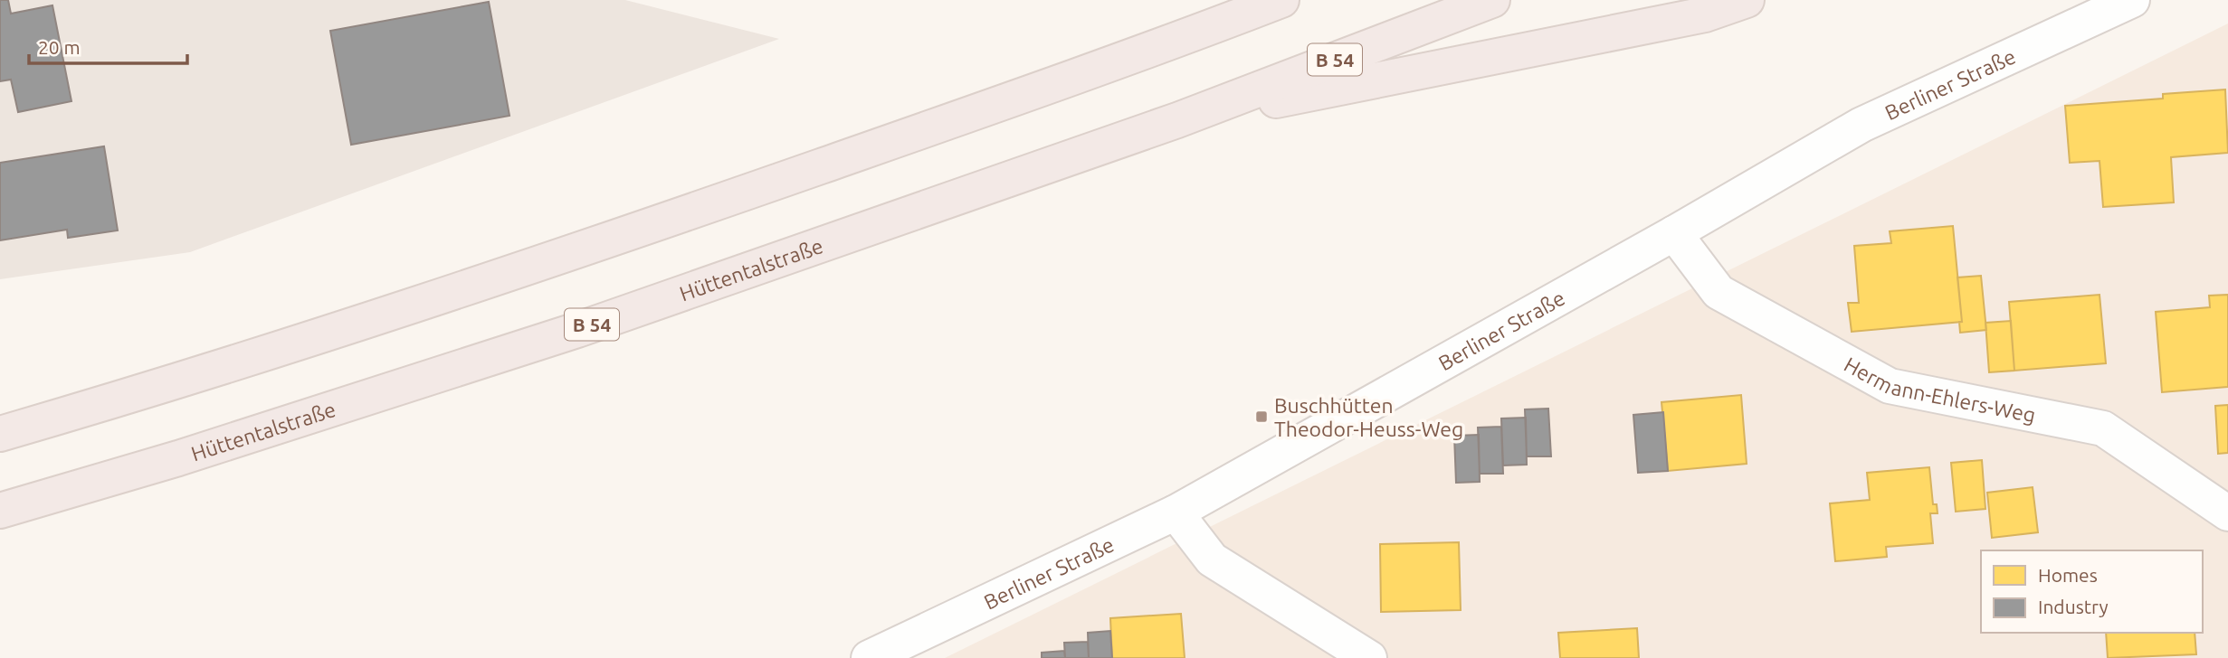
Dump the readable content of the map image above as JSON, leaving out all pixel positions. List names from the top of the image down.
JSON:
{
  "streets": {
    "highway": ["B 54", "Hüttentalstraße"],
    "street": ["Berliner Straße", "Hermann-Ehlers-Weg"]
  },
  "crossings": [
    ["Berliner Straße", "Hermann-Ehlers-Weg"]
  ],
  "places": {
    "transit": ["Buschhütten Theodor-Heuss-Weg"]
  },
  "legend": ["Homes", "Industry"],
  "scale_bar": "20 m"
}
